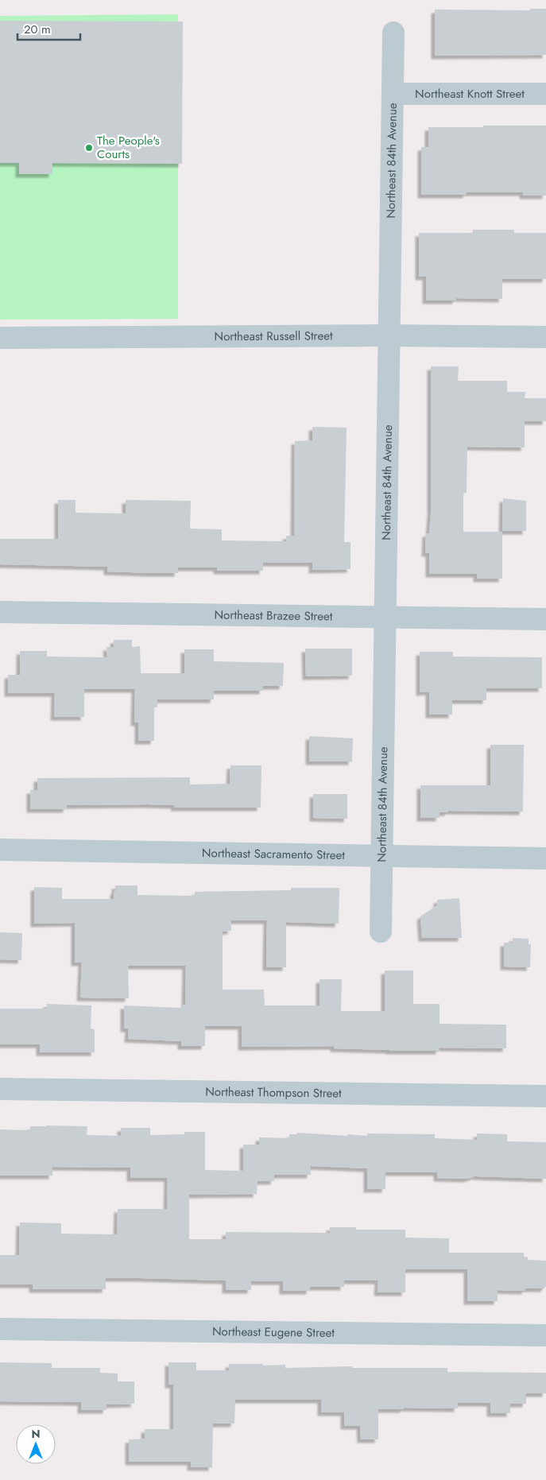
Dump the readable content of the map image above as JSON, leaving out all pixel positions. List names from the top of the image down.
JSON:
{
  "streets": {
    "street": [
      "Northeast Knott Street",
      "Northeast 84th Avenue",
      "Northeast Russell Street",
      "Northeast Brazee Street",
      "Northeast Sacramento Street",
      "Northeast Thompson Street",
      "Northeast Eugene Street"
    ]
  },
  "crossings": [
    ["Northeast Knott Street", "Northeast 84th Avenue"],
    ["Northeast 84th Avenue", "Northeast Russell Street"],
    ["Northeast 84th Avenue", "Northeast Brazee Street"],
    ["Northeast 84th Avenue", "Northeast Sacramento Street"]
  ],
  "places": ["The People's Courts"],
  "scale_bar": "20 m",
  "north": "top"
}
